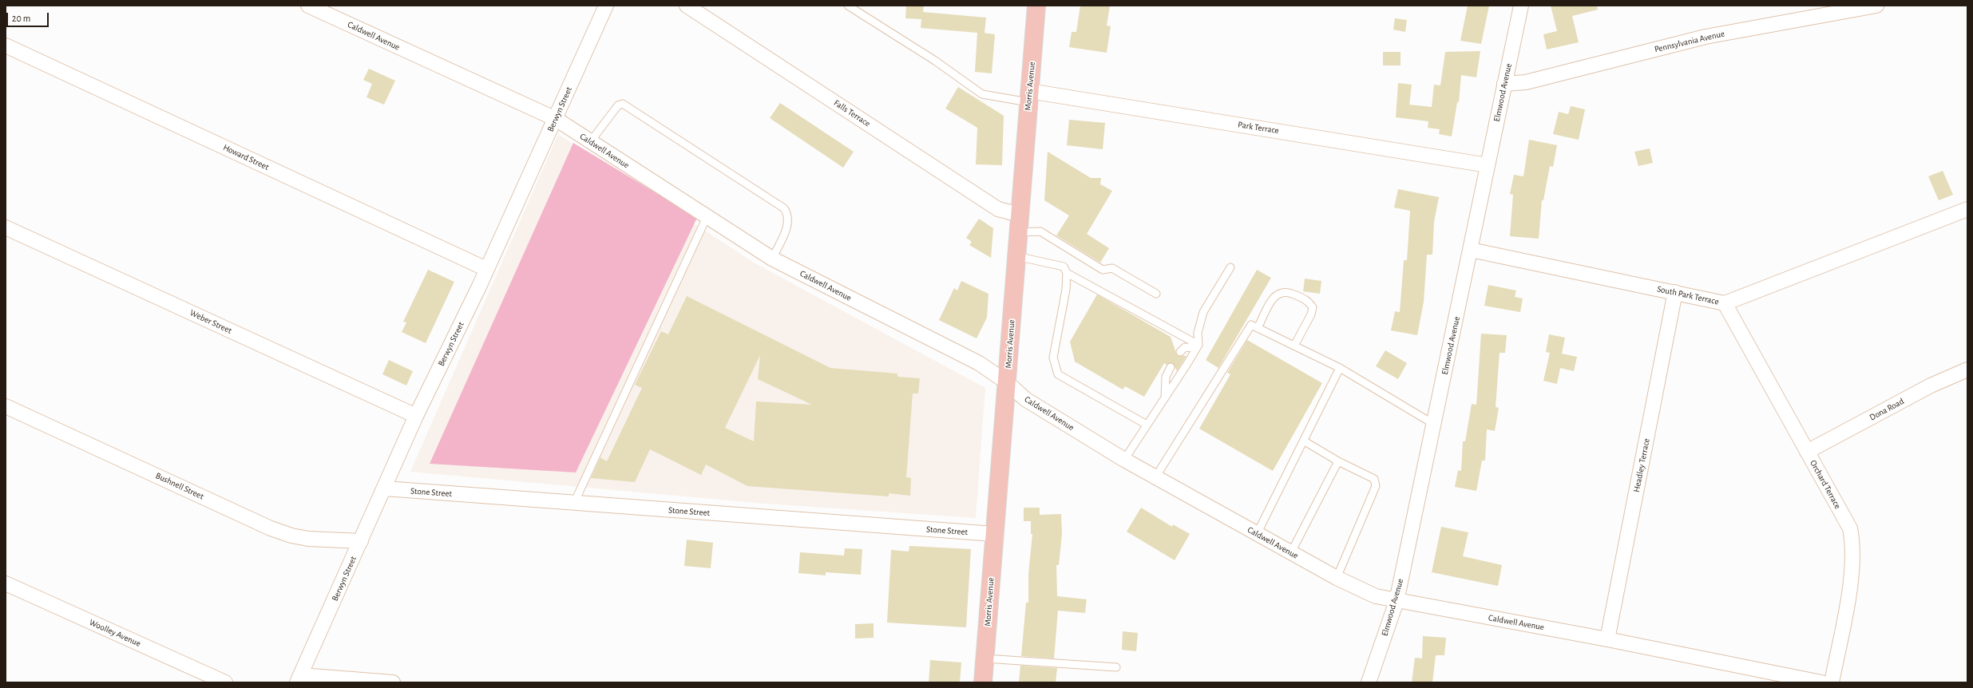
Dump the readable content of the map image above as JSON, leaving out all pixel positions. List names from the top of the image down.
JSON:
{
  "streets": {
    "main road": ["Morris Avenue"],
    "street": [
      "Caldwell Avenue",
      "Pennsylvania Avenue",
      "Elmwood Avenue",
      "Berwyn Street",
      "Falls Terrace",
      "Park Terrace",
      "Howard Street",
      "South Park Terrace",
      "Weber Street",
      "Dona Road",
      "Headley Terrace",
      "Orchard Terrace",
      "Bushnell Street",
      "Stone Street",
      "Woolley Avenue"
    ]
  },
  "crossings": [
    ["Caldwell Avenue", "Morris Avenue"],
    ["Caldwell Avenue", "Elmwood Avenue"],
    ["Caldwell Avenue", "Berwyn Street"],
    ["Caldwell Avenue", "Headley Terrace"],
    ["Pennsylvania Avenue", "Elmwood Avenue"],
    ["Morris Avenue", "Falls Terrace"],
    ["Morris Avenue", "Park Terrace"],
    ["Morris Avenue", "Stone Street"],
    ["Elmwood Avenue", "Park Terrace"],
    ["Elmwood Avenue", "South Park Terrace"],
    ["Berwyn Street", "Howard Street"],
    ["Berwyn Street", "Weber Street"],
    ["Berwyn Street", "Bushnell Street"],
    ["Berwyn Street", "Stone Street"],
    ["South Park Terrace", "Headley Terrace"],
    ["South Park Terrace", "Orchard Terrace"],
    ["Dona Road", "Orchard Terrace"]
  ],
  "scale_bar": "20 m"
}
